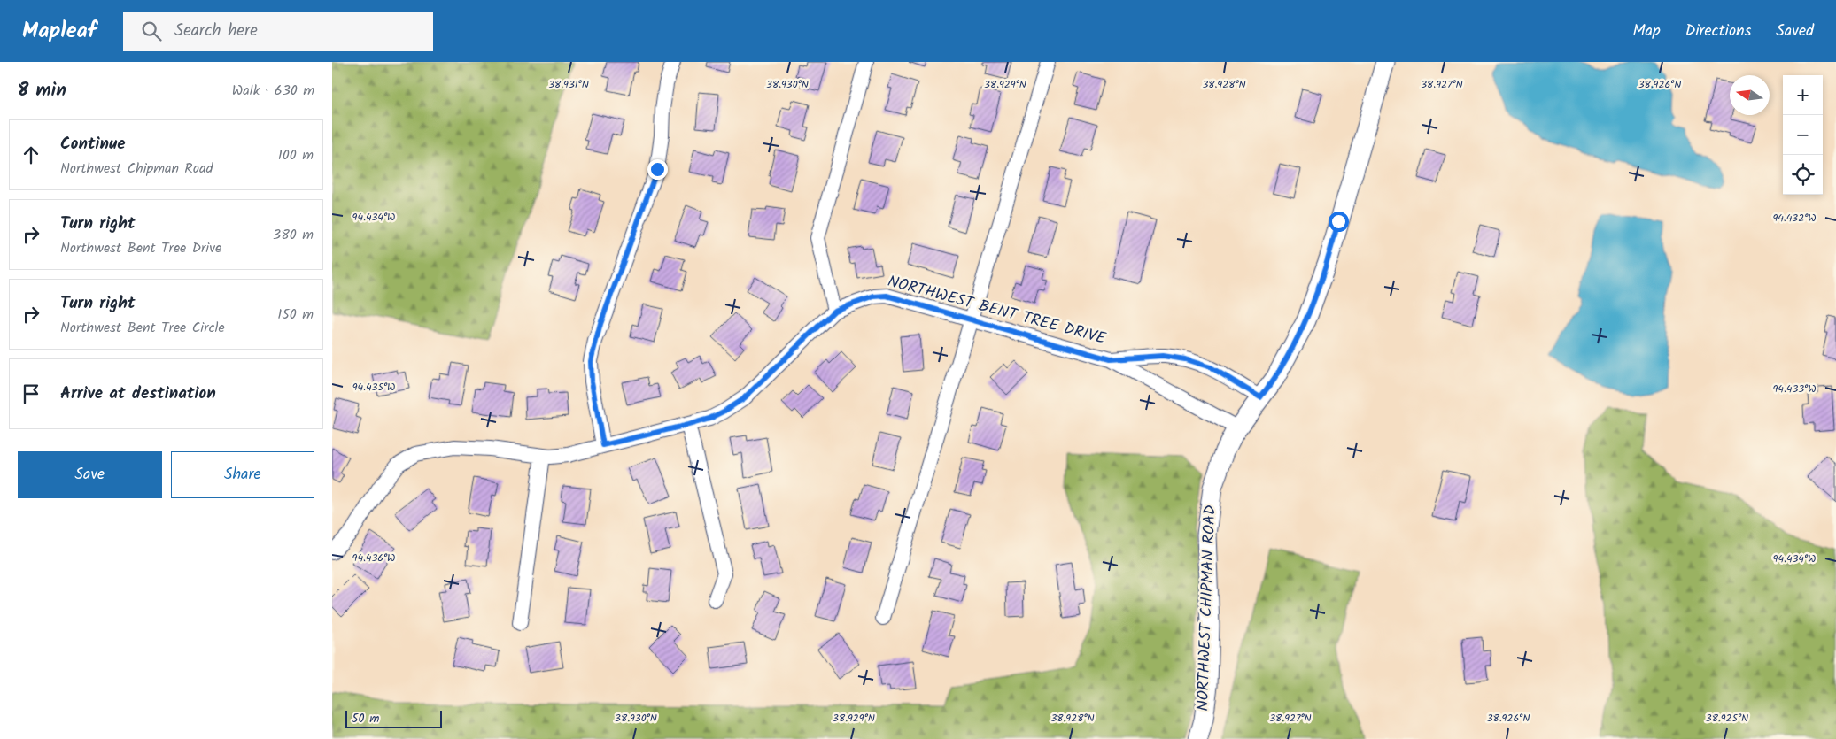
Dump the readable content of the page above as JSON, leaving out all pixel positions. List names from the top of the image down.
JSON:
{
  "streets": {
    "main road": ["NORTHWEST CHIPMAN ROAD"],
    "street": ["NORTHWEST BENT TREE DRIVE"]
  },
  "crossings": [
    ["NORTHWEST BENT TREE DRIVE", "NORTHWEST CHIPMAN ROAD"]
  ],
  "scale_bar": "50 m",
  "north": "left",
  "page": {
    "header": "Mapleaf",
    "search": "Search here",
    "nav": ["Map", "Directions", "Saved"],
    "heading": ["8 min", "Walk · 630 m"],
    "map_buttons": ["+", "−"],
    "list": [
      ["Continue", "Northwest Chipman Road", "100 m"],
      ["Turn right", "Northwest Bent Tree Drive", "380 m"],
      ["Turn right", "Northwest Bent Tree Circle", "150 m"],
      "Arrive at destination"
    ],
    "buttons": ["Save", "Share"],
    "scale": "50 m"
  },
  "coordinates": [
    "38.931°N",
    "38.930°N",
    "38.929°N",
    "38.927°N",
    "38.926°N",
    "38.928°N",
    "94.434°W",
    "94.432°W",
    "94.435°W",
    "94.433°W",
    "94.436°W",
    "38.925°N"
  ]
}
